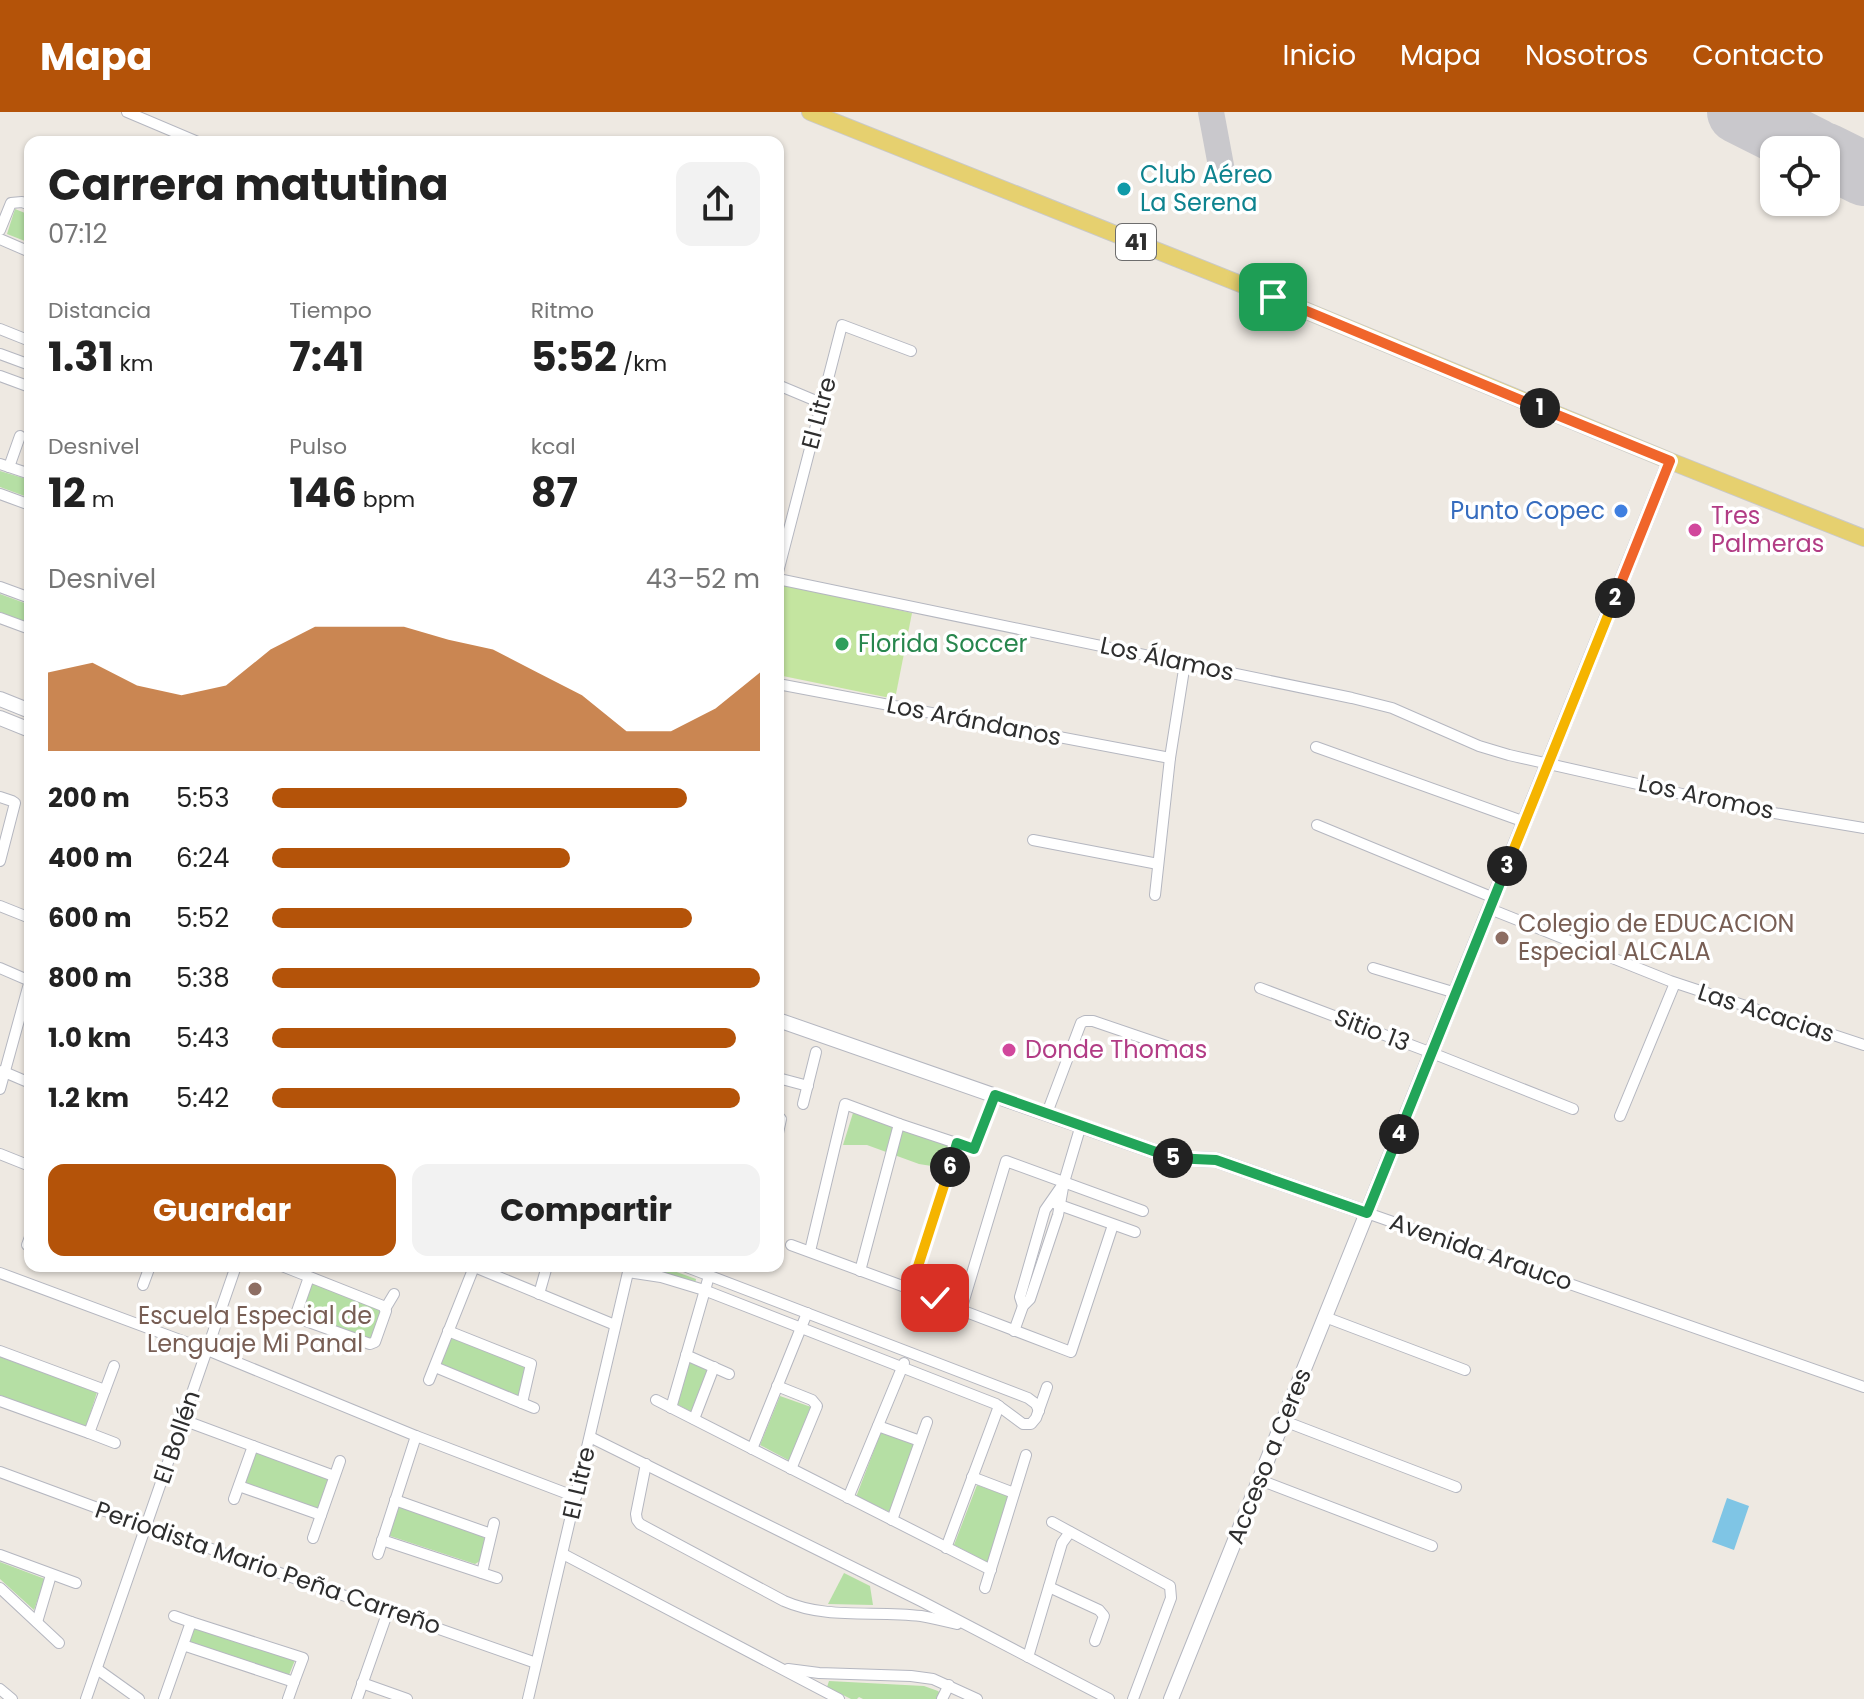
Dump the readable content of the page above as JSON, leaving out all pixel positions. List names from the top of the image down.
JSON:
{
  "streets": {
    "main road": ["41"],
    "street": [
      "El Litre",
      "Los Álamos",
      "Los Arándanos",
      "Los Aromos",
      "Las Acacias",
      "Sitio 13",
      "Avenida Arauco",
      "El Bollén",
      "Acceso a Ceres",
      "Periodista Mario Peña Carreño"
    ]
  },
  "crossings": [
    ["41", "Acceso a Ceres"],
    ["El Litre", "Periodista Mario Peña Carreño"],
    ["Los Álamos", "Los Aromos"],
    ["Los Álamos", "Acceso a Ceres"],
    ["Los Aromos", "Acceso a Ceres"],
    ["Las Acacias", "Acceso a Ceres"],
    ["Sitio 13", "Acceso a Ceres"],
    ["Avenida Arauco", "Acceso a Ceres"],
    ["El Bollén", "Periodista Mario Peña Carreño"]
  ],
  "places": [
    "Club Aéreo La Serena",
    "Punto Copec",
    "Tres Palmeras",
    "Florida Soccer",
    "Colegio de EDUCACION Especial ALCALA",
    "Donde Thomas",
    "Escuela Especial de Lenguaje Mi Panal"
  ],
  "page": {
    "header": "Mapa",
    "nav": [
      "Inicio",
      "Mapa",
      "Nosotros",
      "Contacto"
    ],
    "heading": ["Carrera matutina", "07:12"],
    "stats": [
      ["Distancia", "1.31 km"],
      ["Tiempo", "7:41"],
      ["Ritmo", "5:52 /km"],
      ["Desnivel", "12 m"],
      ["Pulso", "146 bpm"],
      ["kcal", "87"]
    ],
    "pins": [
      "1",
      "2",
      "3",
      "4",
      "5",
      "6"
    ],
    "chart": ["Desnivel", "43–52 m"],
    "list": [
      {
        "name": "200 m",
        "note": "5:53"
      },
      {
        "name": "400 m",
        "note": "6:24"
      },
      {
        "name": "600 m",
        "note": "5:52"
      },
      {
        "name": "800 m",
        "note": "5:38"
      },
      {
        "name": "1.0 km",
        "note": "5:43"
      },
      {
        "name": "1.2 km",
        "note": "5:42"
      }
    ],
    "buttons": ["Guardar", "Compartir"]
  }
}
